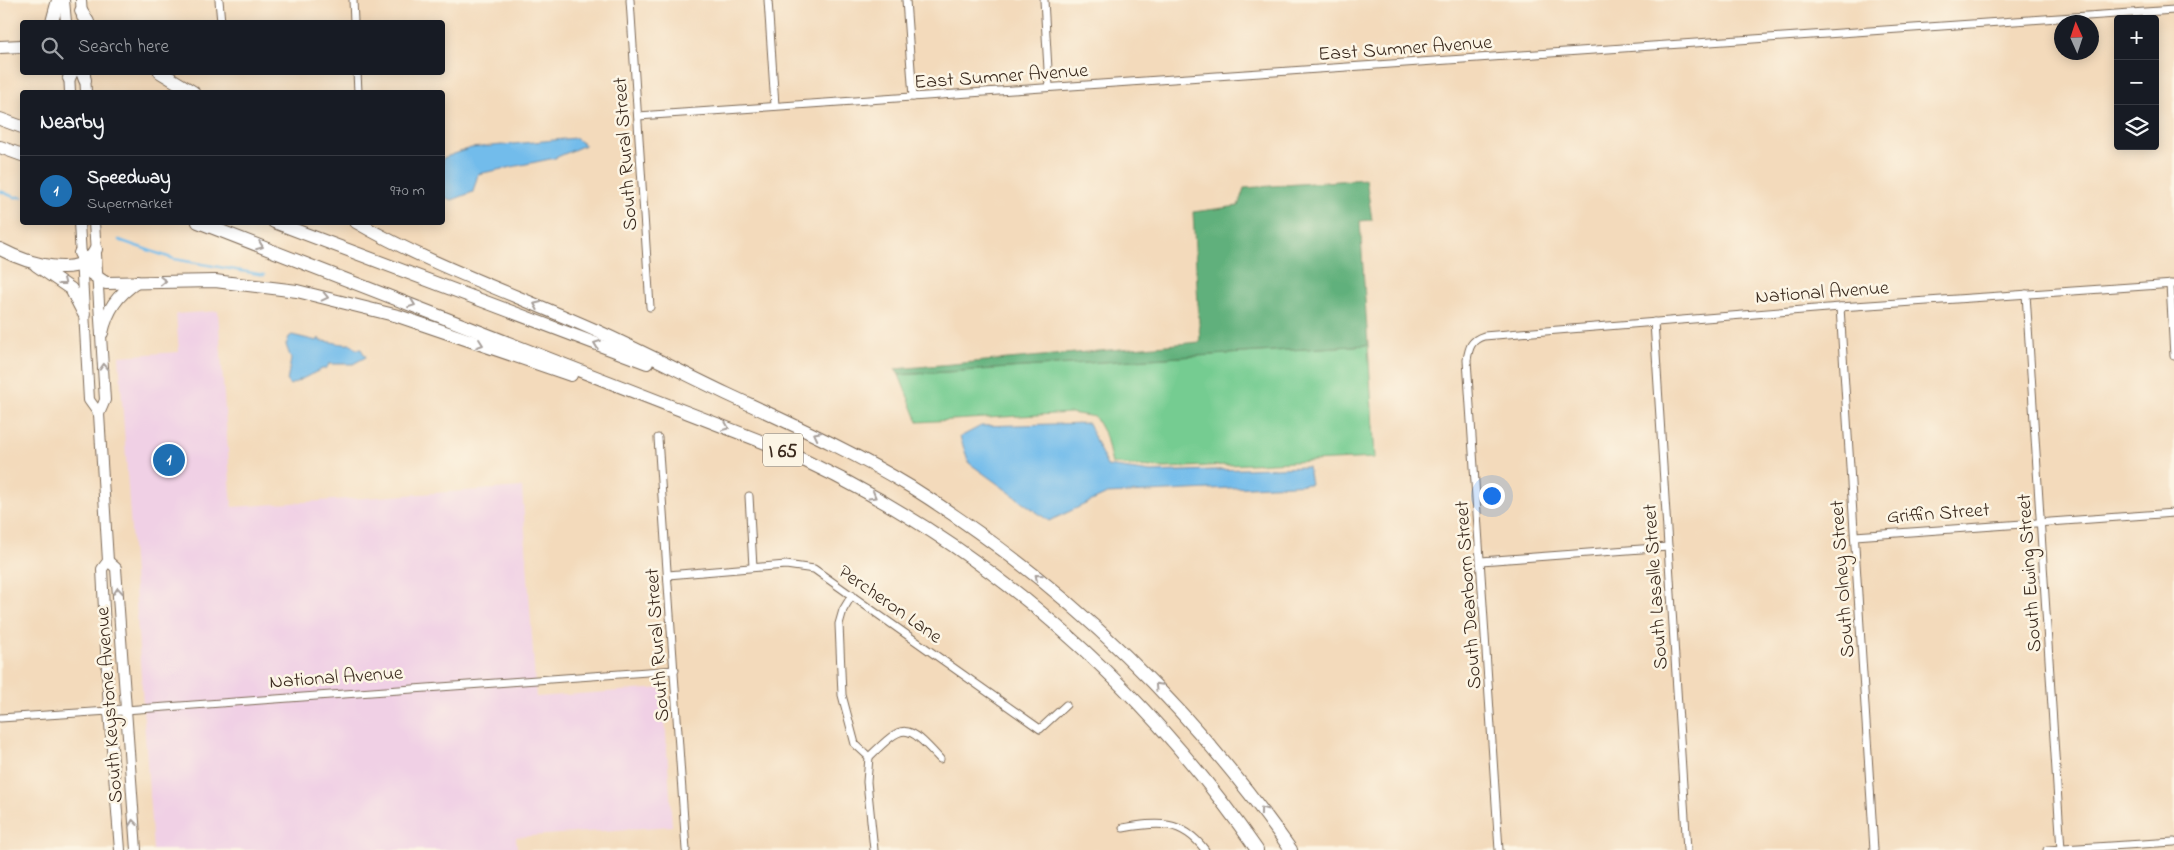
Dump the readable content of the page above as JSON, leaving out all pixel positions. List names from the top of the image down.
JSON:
{
  "streets": {
    "highway": ["I 65"],
    "main road": ["South Keystone Avenue"],
    "street": [
      "East Sumner Avenue",
      "South Rural Street",
      "National Avenue",
      "Griffin Street",
      "South Ewing Street",
      "South Olney Street",
      "South Lasalle Street",
      "South Dearborn Street",
      "Percheron Lane"
    ]
  },
  "crossings": [
    ["East Sumner Avenue", "South Rural Street"],
    ["South Rural Street", "National Avenue"],
    ["South Rural Street", "Percheron Lane"],
    ["National Avenue", "South Ewing Street"],
    ["National Avenue", "South Olney Street"],
    ["National Avenue", "South Lasalle Street"],
    ["National Avenue", "South Dearborn Street"],
    ["National Avenue", "South Keystone Avenue"],
    ["Griffin Street", "South Ewing Street"],
    ["Griffin Street", "South Olney Street"]
  ],
  "north": "top",
  "page": {
    "map_buttons": ["+", "−"],
    "search": "Search here",
    "heading": "Nearby",
    "list": [
      {
        "mark": "1",
        "name": "Speedway",
        "note": "Supermarket",
        "value": "970 m"
      }
    ],
    "pins": "1"
  }
}
